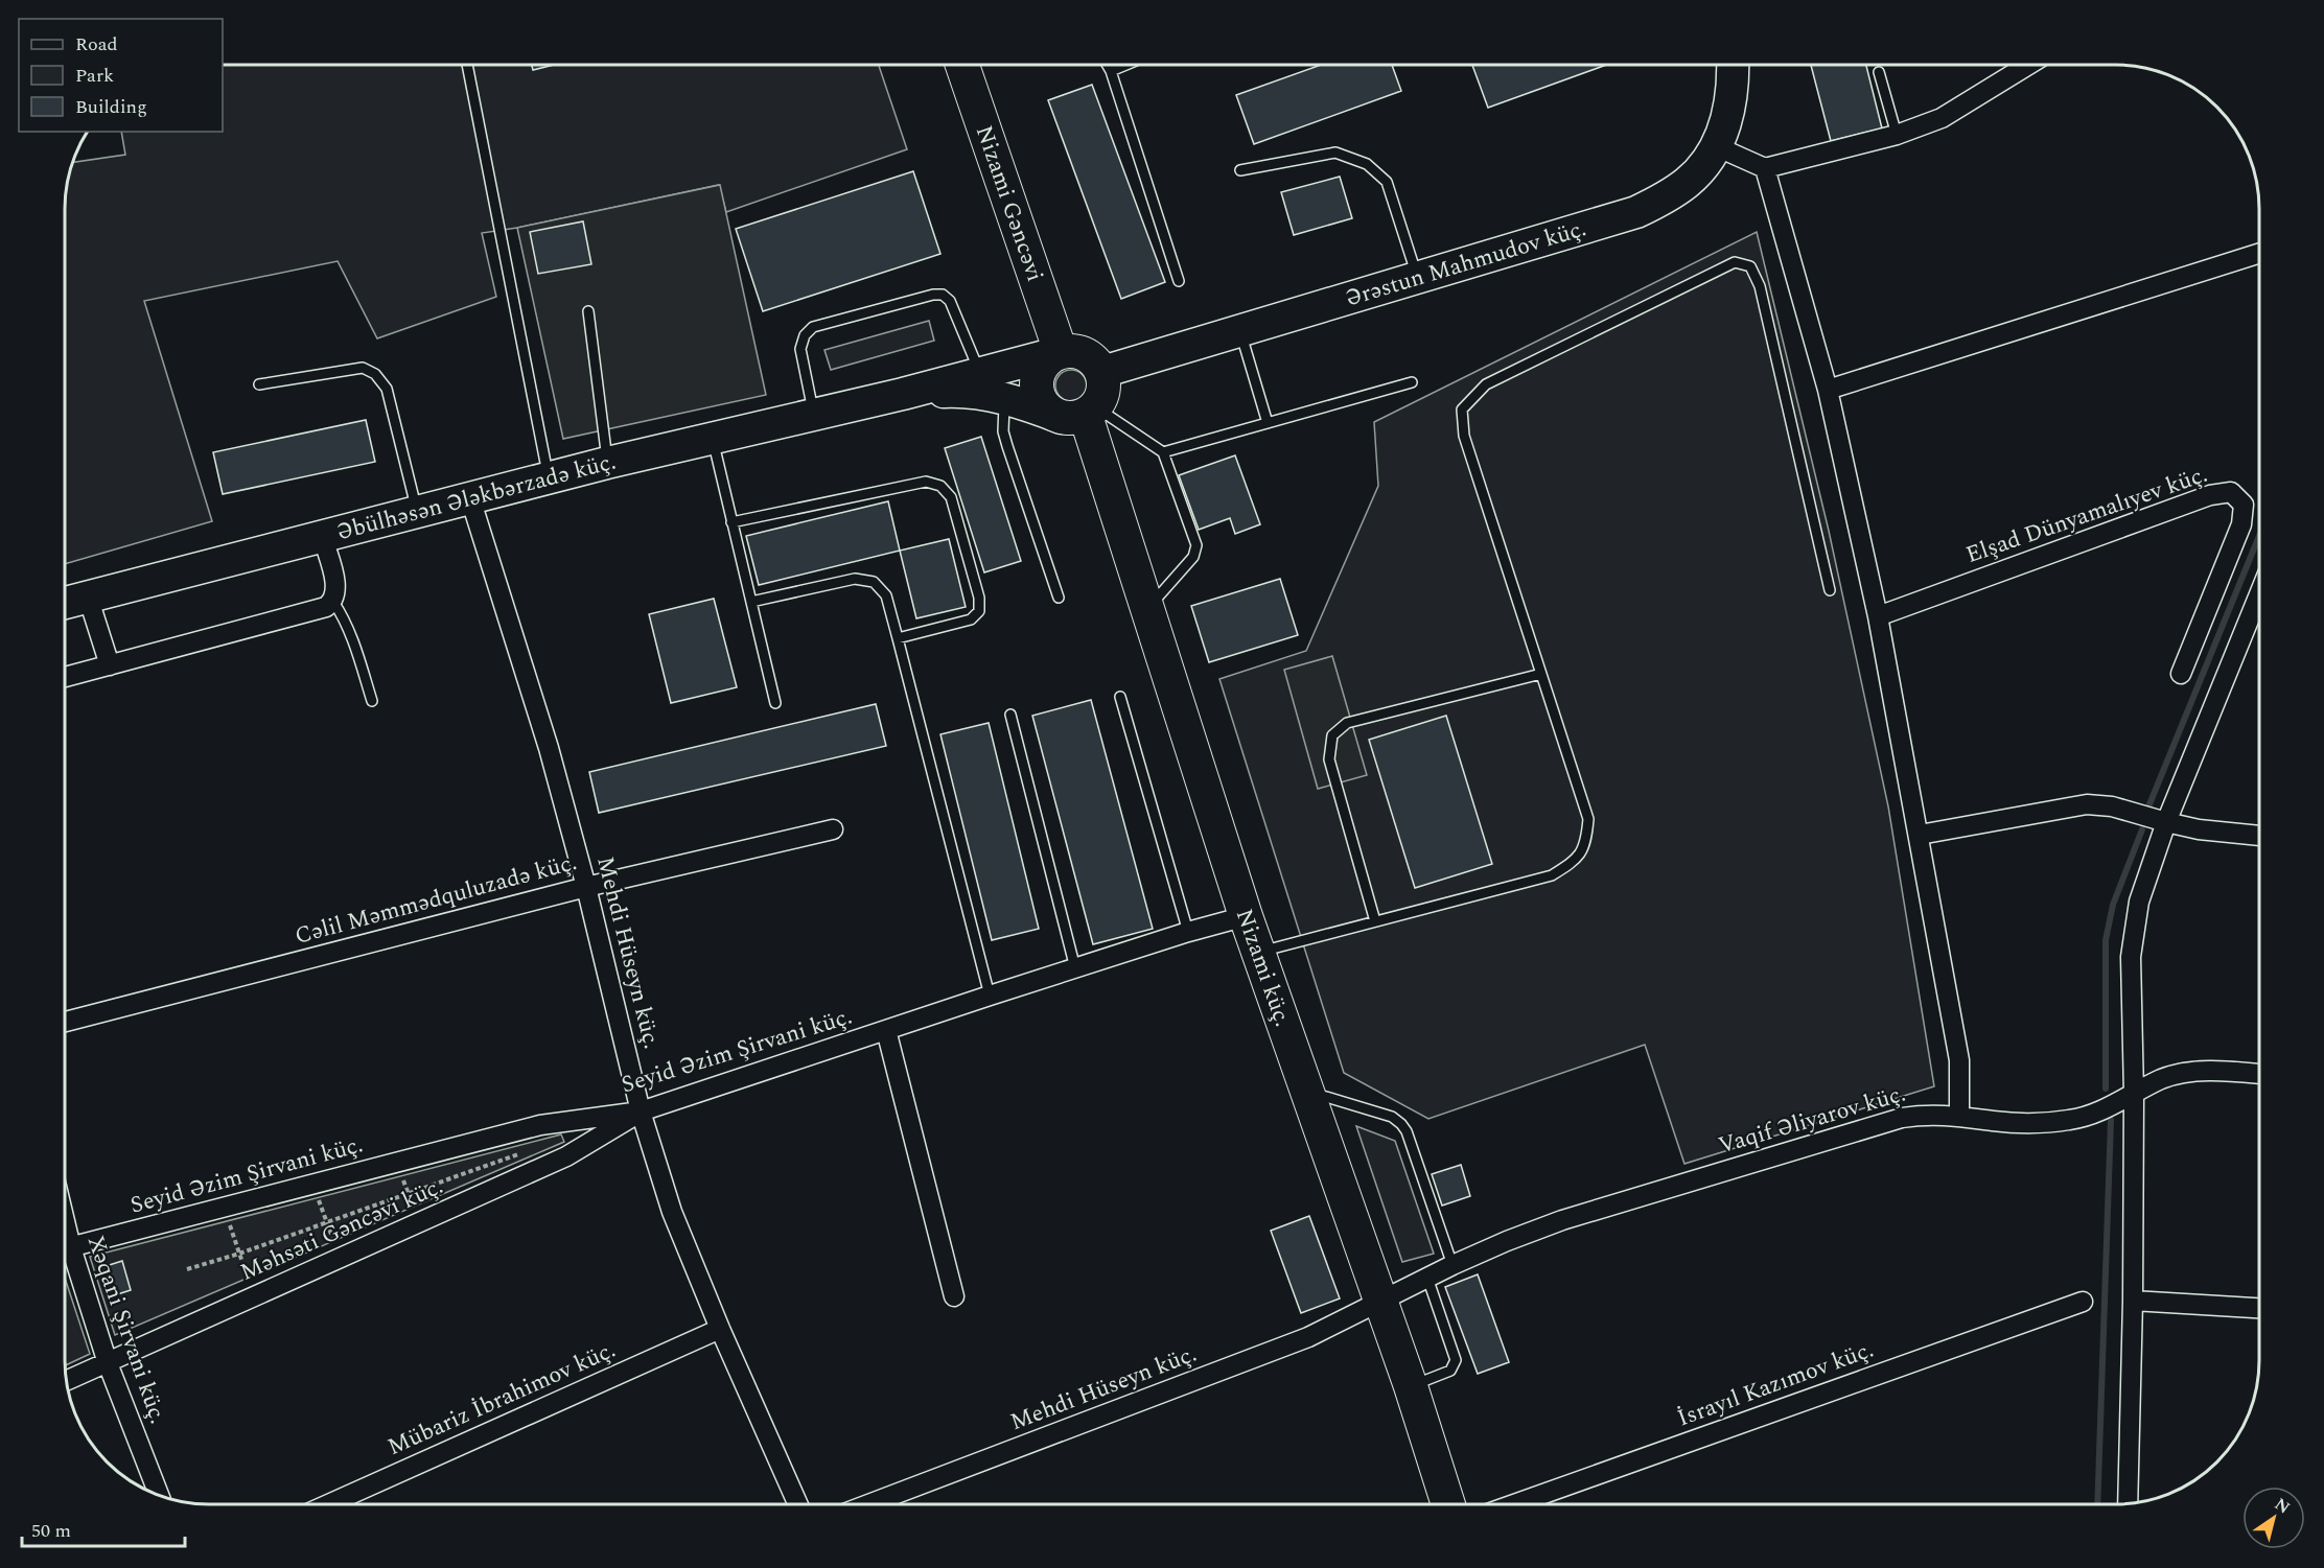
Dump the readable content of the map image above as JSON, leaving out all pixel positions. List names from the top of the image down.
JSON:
{
  "streets": {
    "highway": ["Nizami Gəncəvi", "Nizami küç."],
    "main road": ["Ərəstun Mahmudov küç.", "Əbülhəsən Ələkbərzadə küç."],
    "street": [
      "Elşad Dünyamalıyev küç.",
      "Cəlil Məmmədquluzadə küç.",
      "Mehdi Hüseyn küç.",
      "Seyid Əzim Şirvani küç.",
      "Vaqif Əliyarov küç.",
      "Məhsəti Gəncəvi küç.",
      "Xəqani Şirvani küç.",
      "İsrayıl Kazımov küç.",
      "Mübariz İbrahimov küç."
    ]
  },
  "crossings": [
    ["Əbülhəsən Ələkbərzadə küç.", "Mehdi Hüseyn küç."],
    ["Cəlil Məmmədquluzadə küç.", "Mehdi Hüseyn küç."],
    ["Mehdi Hüseyn küç.", "Nizami küç."],
    ["Mehdi Hüseyn küç.", "Seyid Əzim Şirvani küç."],
    ["Mehdi Hüseyn küç.", "Vaqif Əliyarov küç."],
    ["Mehdi Hüseyn küç.", "Məhsəti Gəncəvi küç."],
    ["Mehdi Hüseyn küç.", "Mübariz İbrahimov küç."],
    ["Nizami küç.", "Seyid Əzim Şirvani küç."],
    ["Nizami küç.", "Vaqif Əliyarov küç."],
    ["Seyid Əzim Şirvani küç.", "Məhsəti Gəncəvi küç."],
    ["Məhsəti Gəncəvi küç.", "Xəqani Şirvani küç."]
  ],
  "legend": ["Road", "Park", "Building"],
  "scale_bar": "50 m",
  "north": "top right"
}
